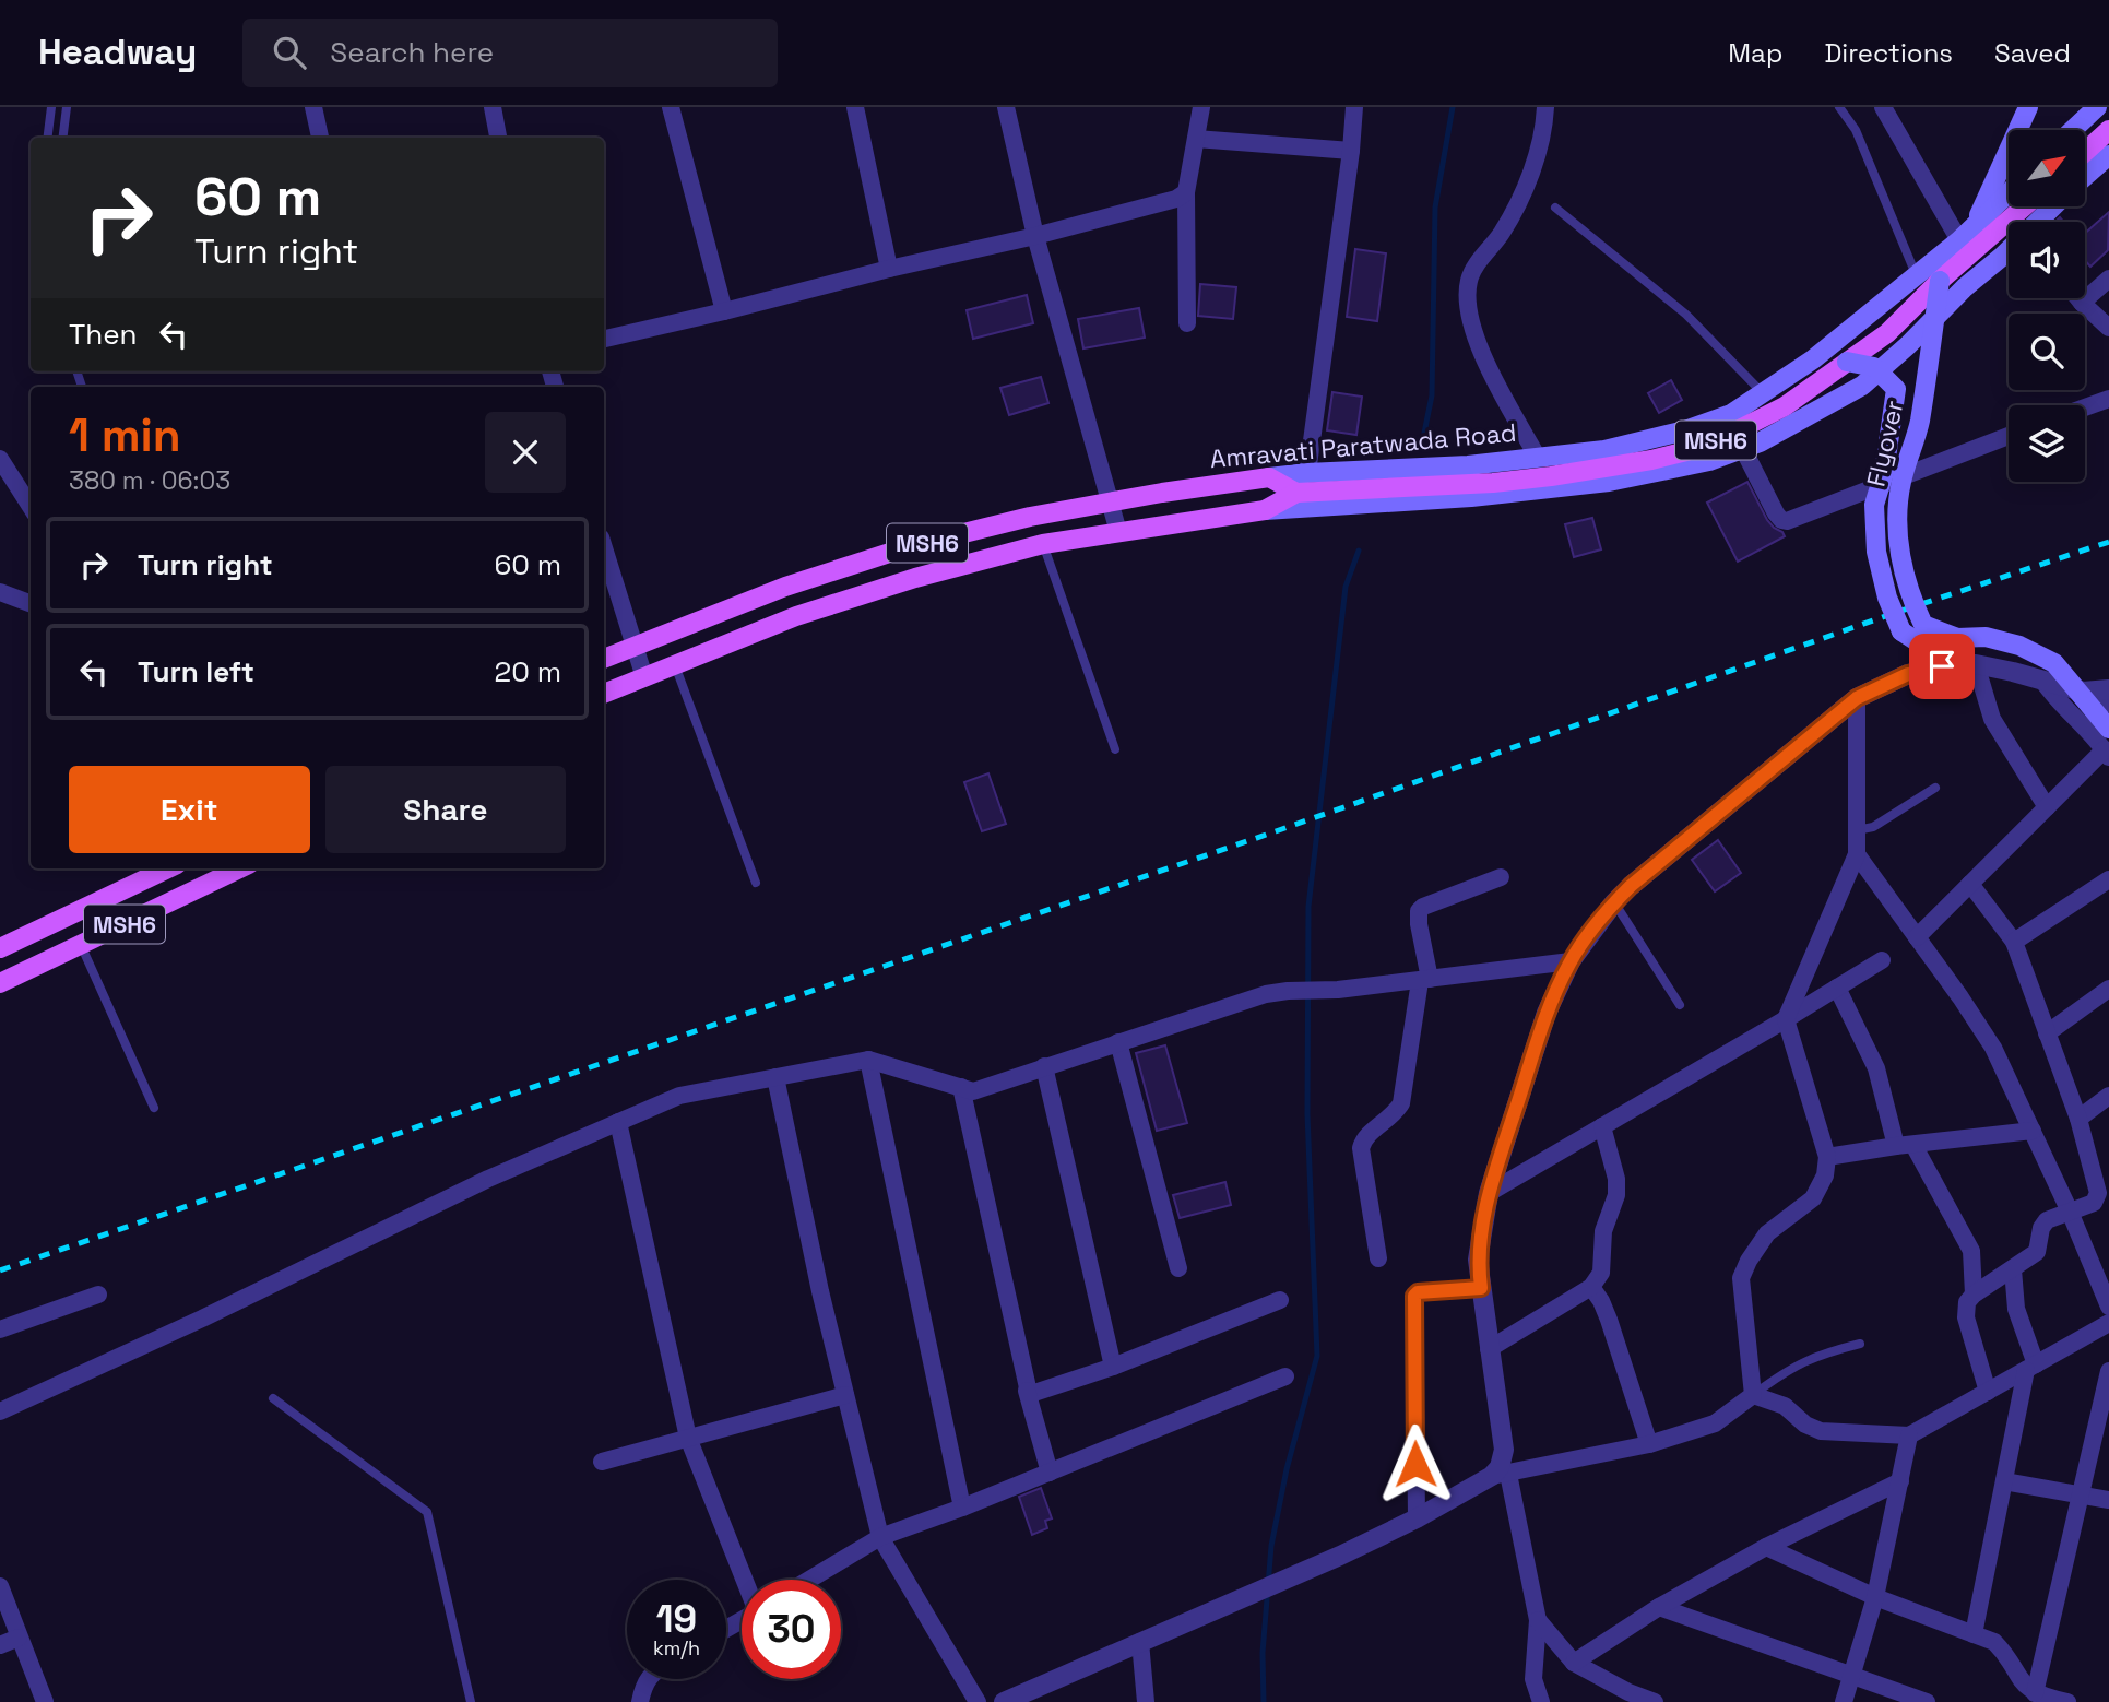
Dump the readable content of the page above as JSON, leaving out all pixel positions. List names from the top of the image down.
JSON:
{
  "streets": {
    "main road": ["MSH6", "Flyover", "Amravati Paratwada Road"]
  },
  "crossings": [
    ["MSH6", "Amravati Paratwada Road"],
    ["Flyover", "Amravati Paratwada Road"]
  ],
  "north": "top right",
  "page": {
    "header": "Headway",
    "search": "Search here",
    "nav": ["Map", "Directions", "Saved"],
    "turn": ["60 m", "Turn right"],
    "then": "Then",
    "heading": ["1 min", "380 m · 06:03"],
    "list": [
      {
        "name": "Turn right",
        "value": "60 m"
      },
      {
        "name": "Turn left",
        "value": "20 m"
      }
    ],
    "buttons": ["Exit", "Share"],
    "speed": "19 km/h",
    "limit": "30"
  }
}
